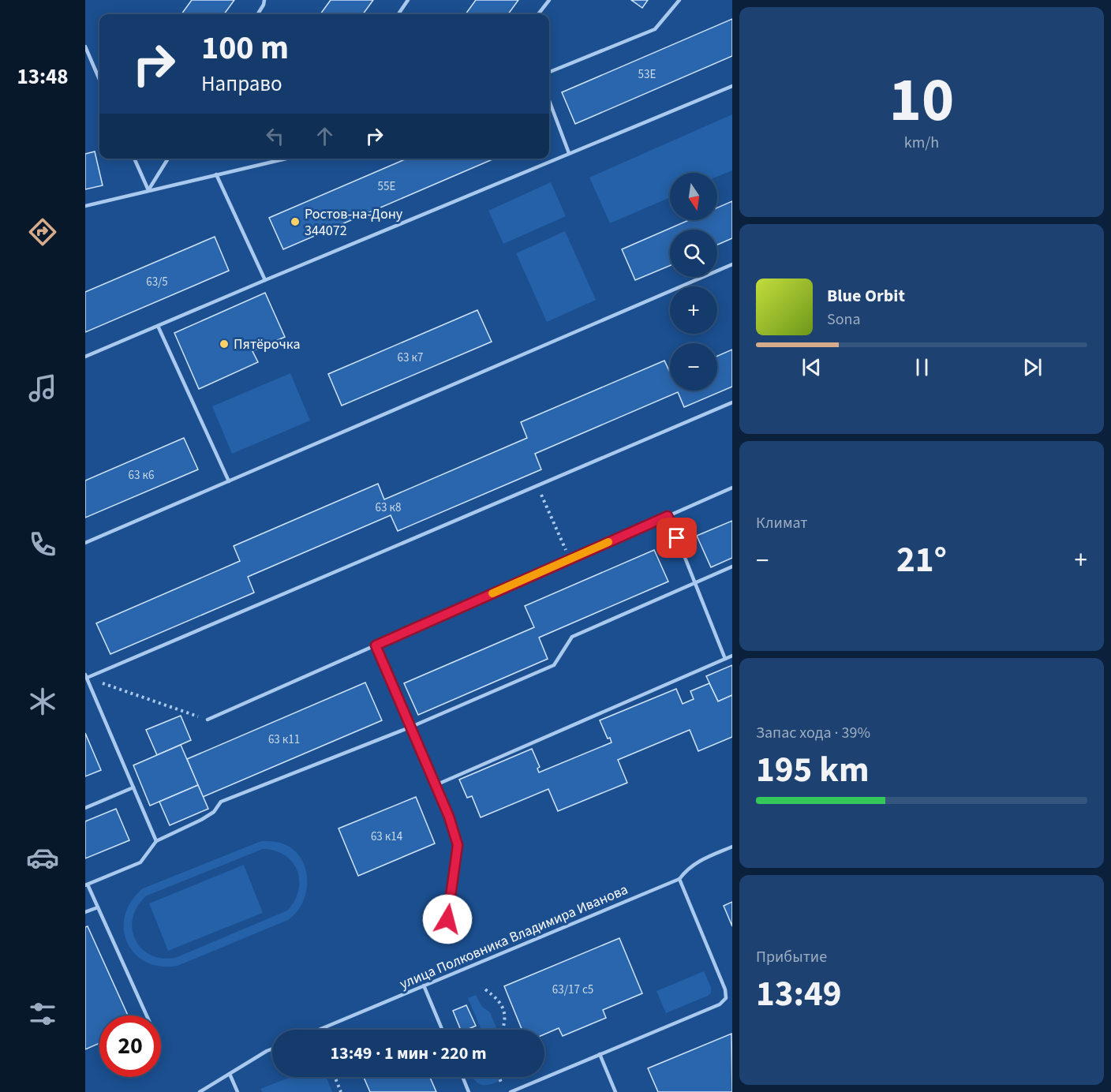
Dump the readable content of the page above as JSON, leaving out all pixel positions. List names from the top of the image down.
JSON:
{
  "streets": {
    "lane": ["улица Полковника Владимира Иванова"]
  },
  "places": ["Ростов-на-Дону 344072", "Пятёрочка"],
  "house_numbers": [
    "53Е",
    "55Е",
    "63/5",
    "63 к7",
    "63 к6",
    "63 к8",
    "63 к11",
    "63 к14",
    "63/17 с5"
  ],
  "north": "bottom",
  "page": {
    "tabs": "13:48",
    "tile": [
      ["10", "km/h"],
      "Климат",
      ["Запас хода · 39%", "195 km"],
      ["Прибытие", "13:49"]
    ],
    "turn": ["100 m", "Направо"],
    "map_buttons": ["+", "−"],
    "song": ["Blue Orbit", "Sona"],
    "heat": ["−", "21°", "+"],
    "limit": "20",
    "trip": "13:49 · 1 мин · 220 m"
  }
}
